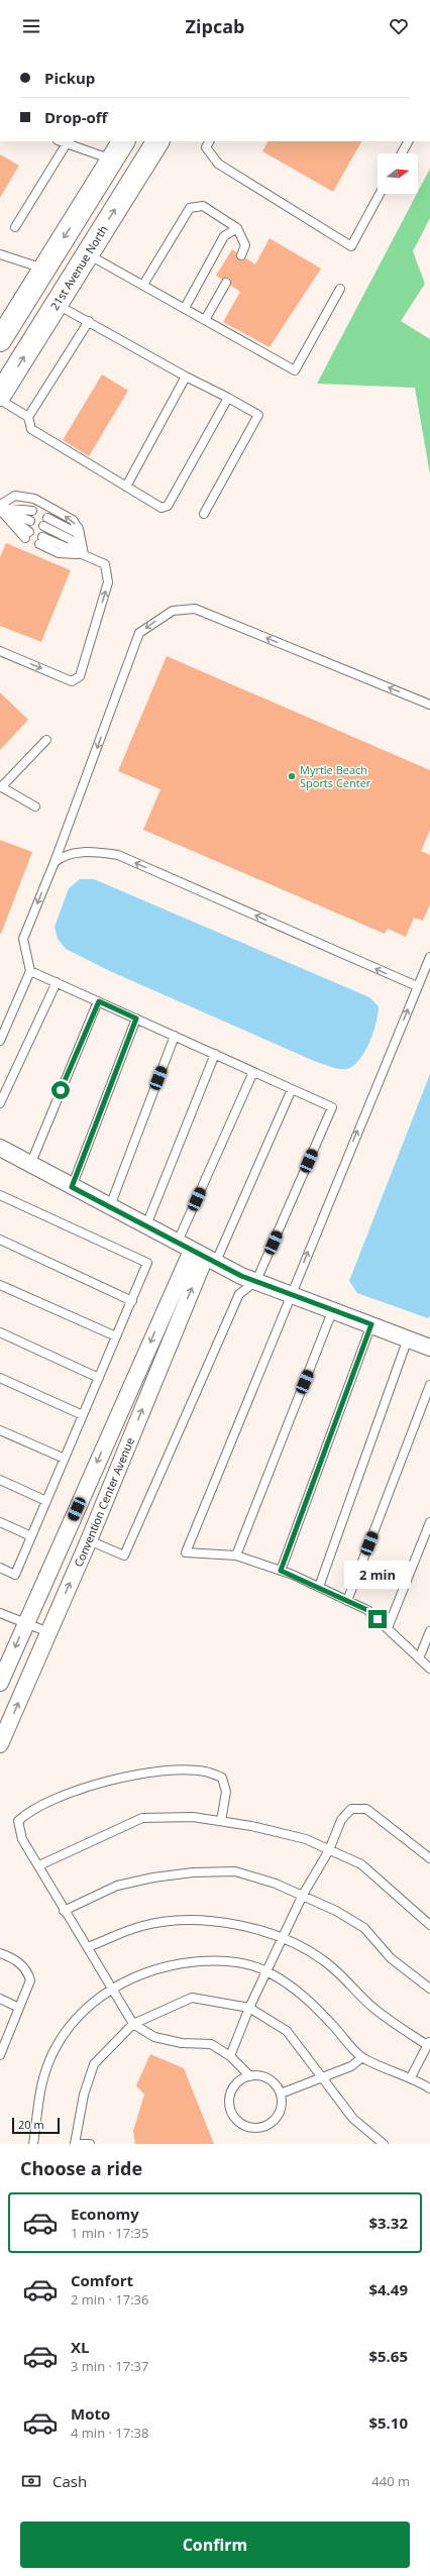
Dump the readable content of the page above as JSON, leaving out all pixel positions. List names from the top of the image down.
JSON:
{
  "streets": {
    "main road": ["21st Avenue North"],
    "street": ["Convention Center Avenue"]
  },
  "places": ["Myrtle Beach Sports Center"],
  "scale_bar": "20 m",
  "north": "right",
  "page": {
    "header": "Zipcab",
    "banner": ["Pickup", "Drop-off"],
    "bubble": "2 min",
    "scale": "20 m",
    "heading": "Choose a ride",
    "list": [
      {
        "name": "Economy",
        "note": "1 min · 17:35",
        "value": "$3.32"
      },
      {
        "name": "Comfort",
        "note": "2 min · 17:36",
        "value": "$4.49"
      },
      {
        "name": "XL",
        "note": "3 min · 17:37",
        "value": "$5.65"
      },
      {
        "name": "Moto",
        "note": "4 min · 17:38",
        "value": "$5.10"
      }
    ],
    "pay": ["Cash", "440 m"],
    "buttons": "Confirm"
  }
}
